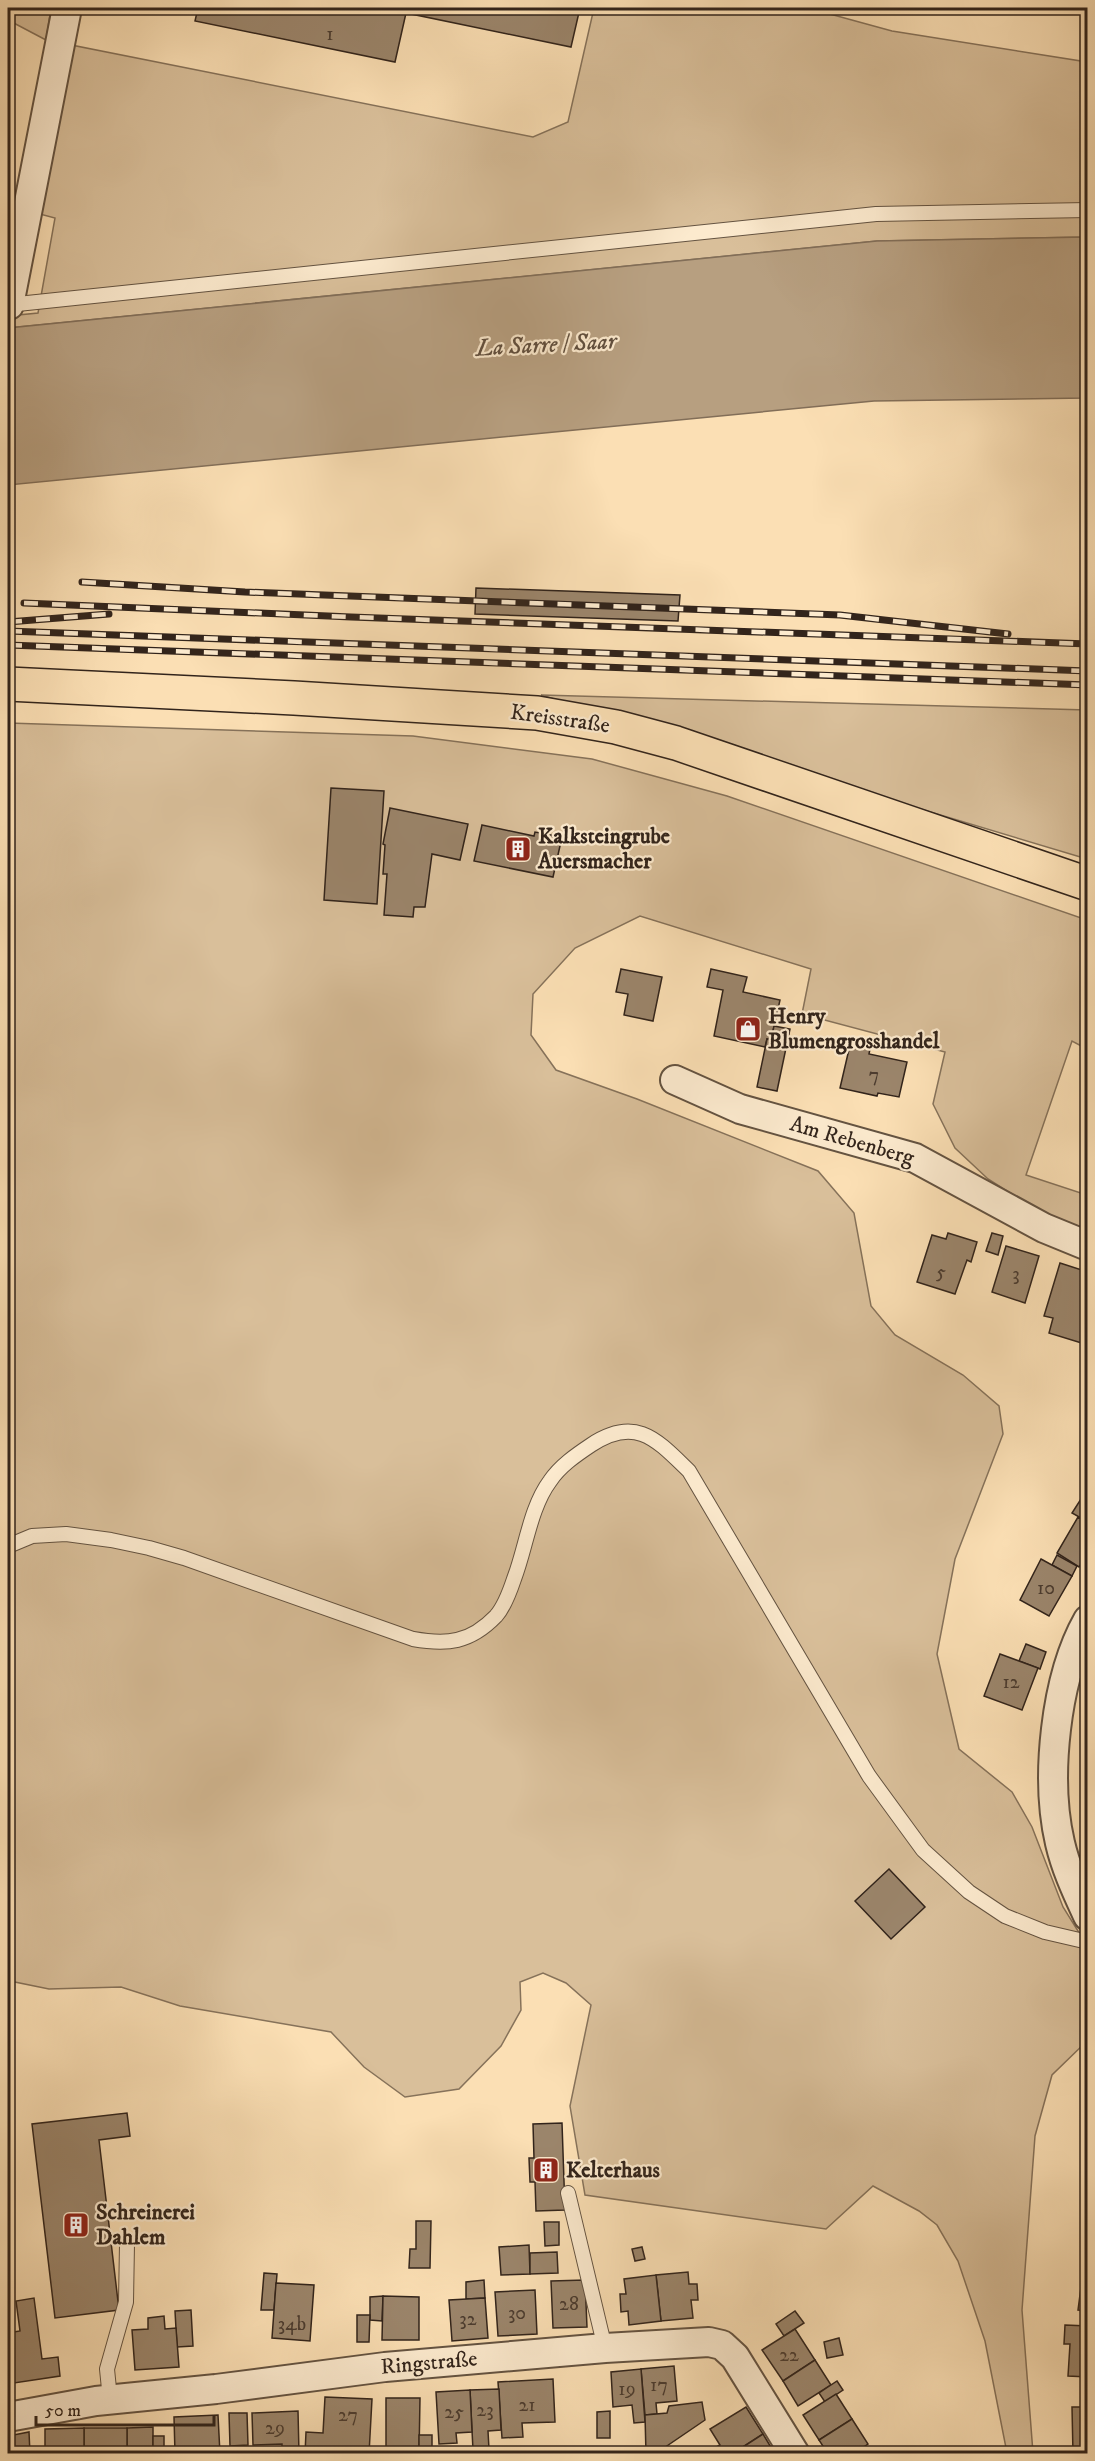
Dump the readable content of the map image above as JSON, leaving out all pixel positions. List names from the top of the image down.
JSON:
{
  "streets": {
    "main road": ["Kreisstraße"],
    "street": ["Am Rebenberg", "Ringstraße"]
  },
  "water": ["La Sarre / Saar"],
  "places": {
    "building": ["Kalksteingrube Auersmacher", "Kelterhaus", "Schreinerei Dahlem"],
    "shop": ["Henry Blumengrosshandel"]
  },
  "house_numbers": [
    "1",
    "7",
    "5",
    "3",
    "10",
    "12",
    "28",
    "30",
    "32",
    "34b",
    "22",
    "17",
    "19",
    "21",
    "23",
    "25",
    "27",
    "29"
  ],
  "scale_bar": "50 m"
}
